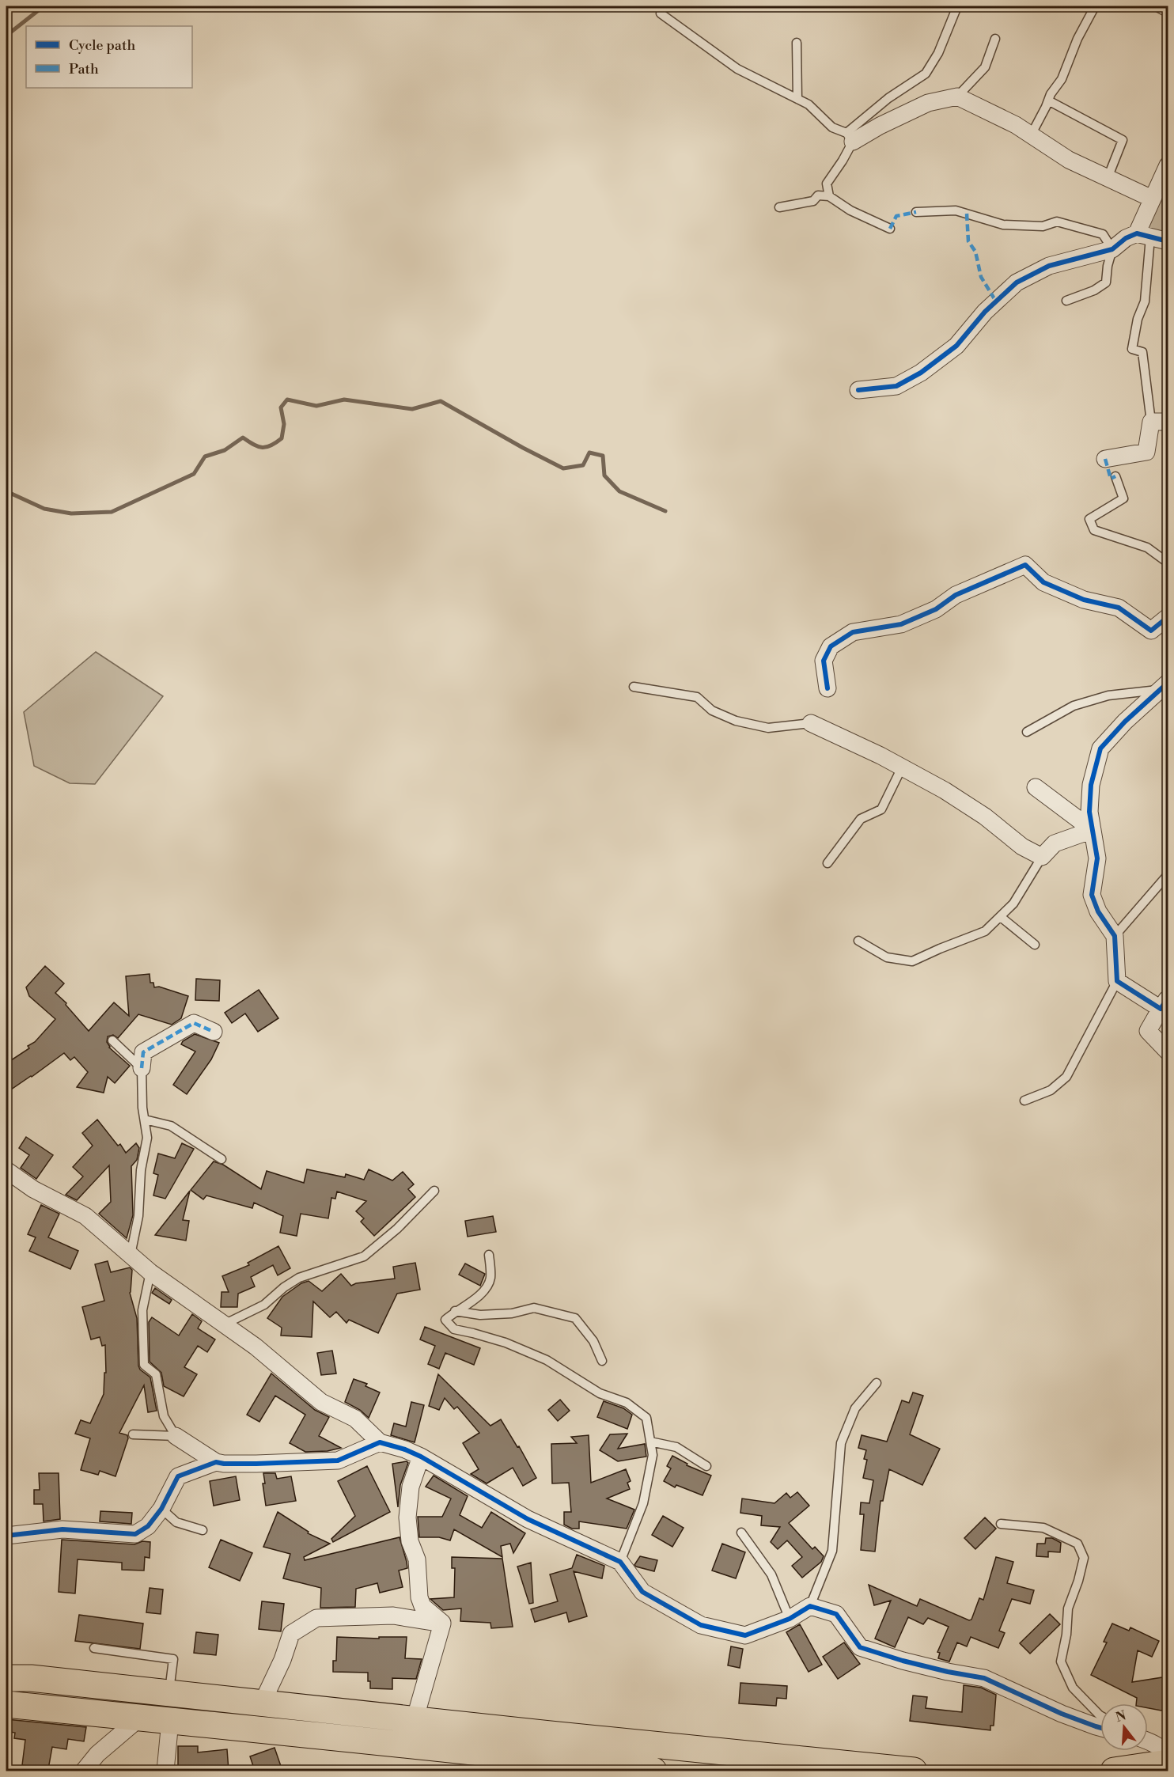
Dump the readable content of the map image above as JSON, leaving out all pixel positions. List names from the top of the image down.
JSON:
{
  "legend": ["Cycle path", "Path"],
  "north": "top"
}
